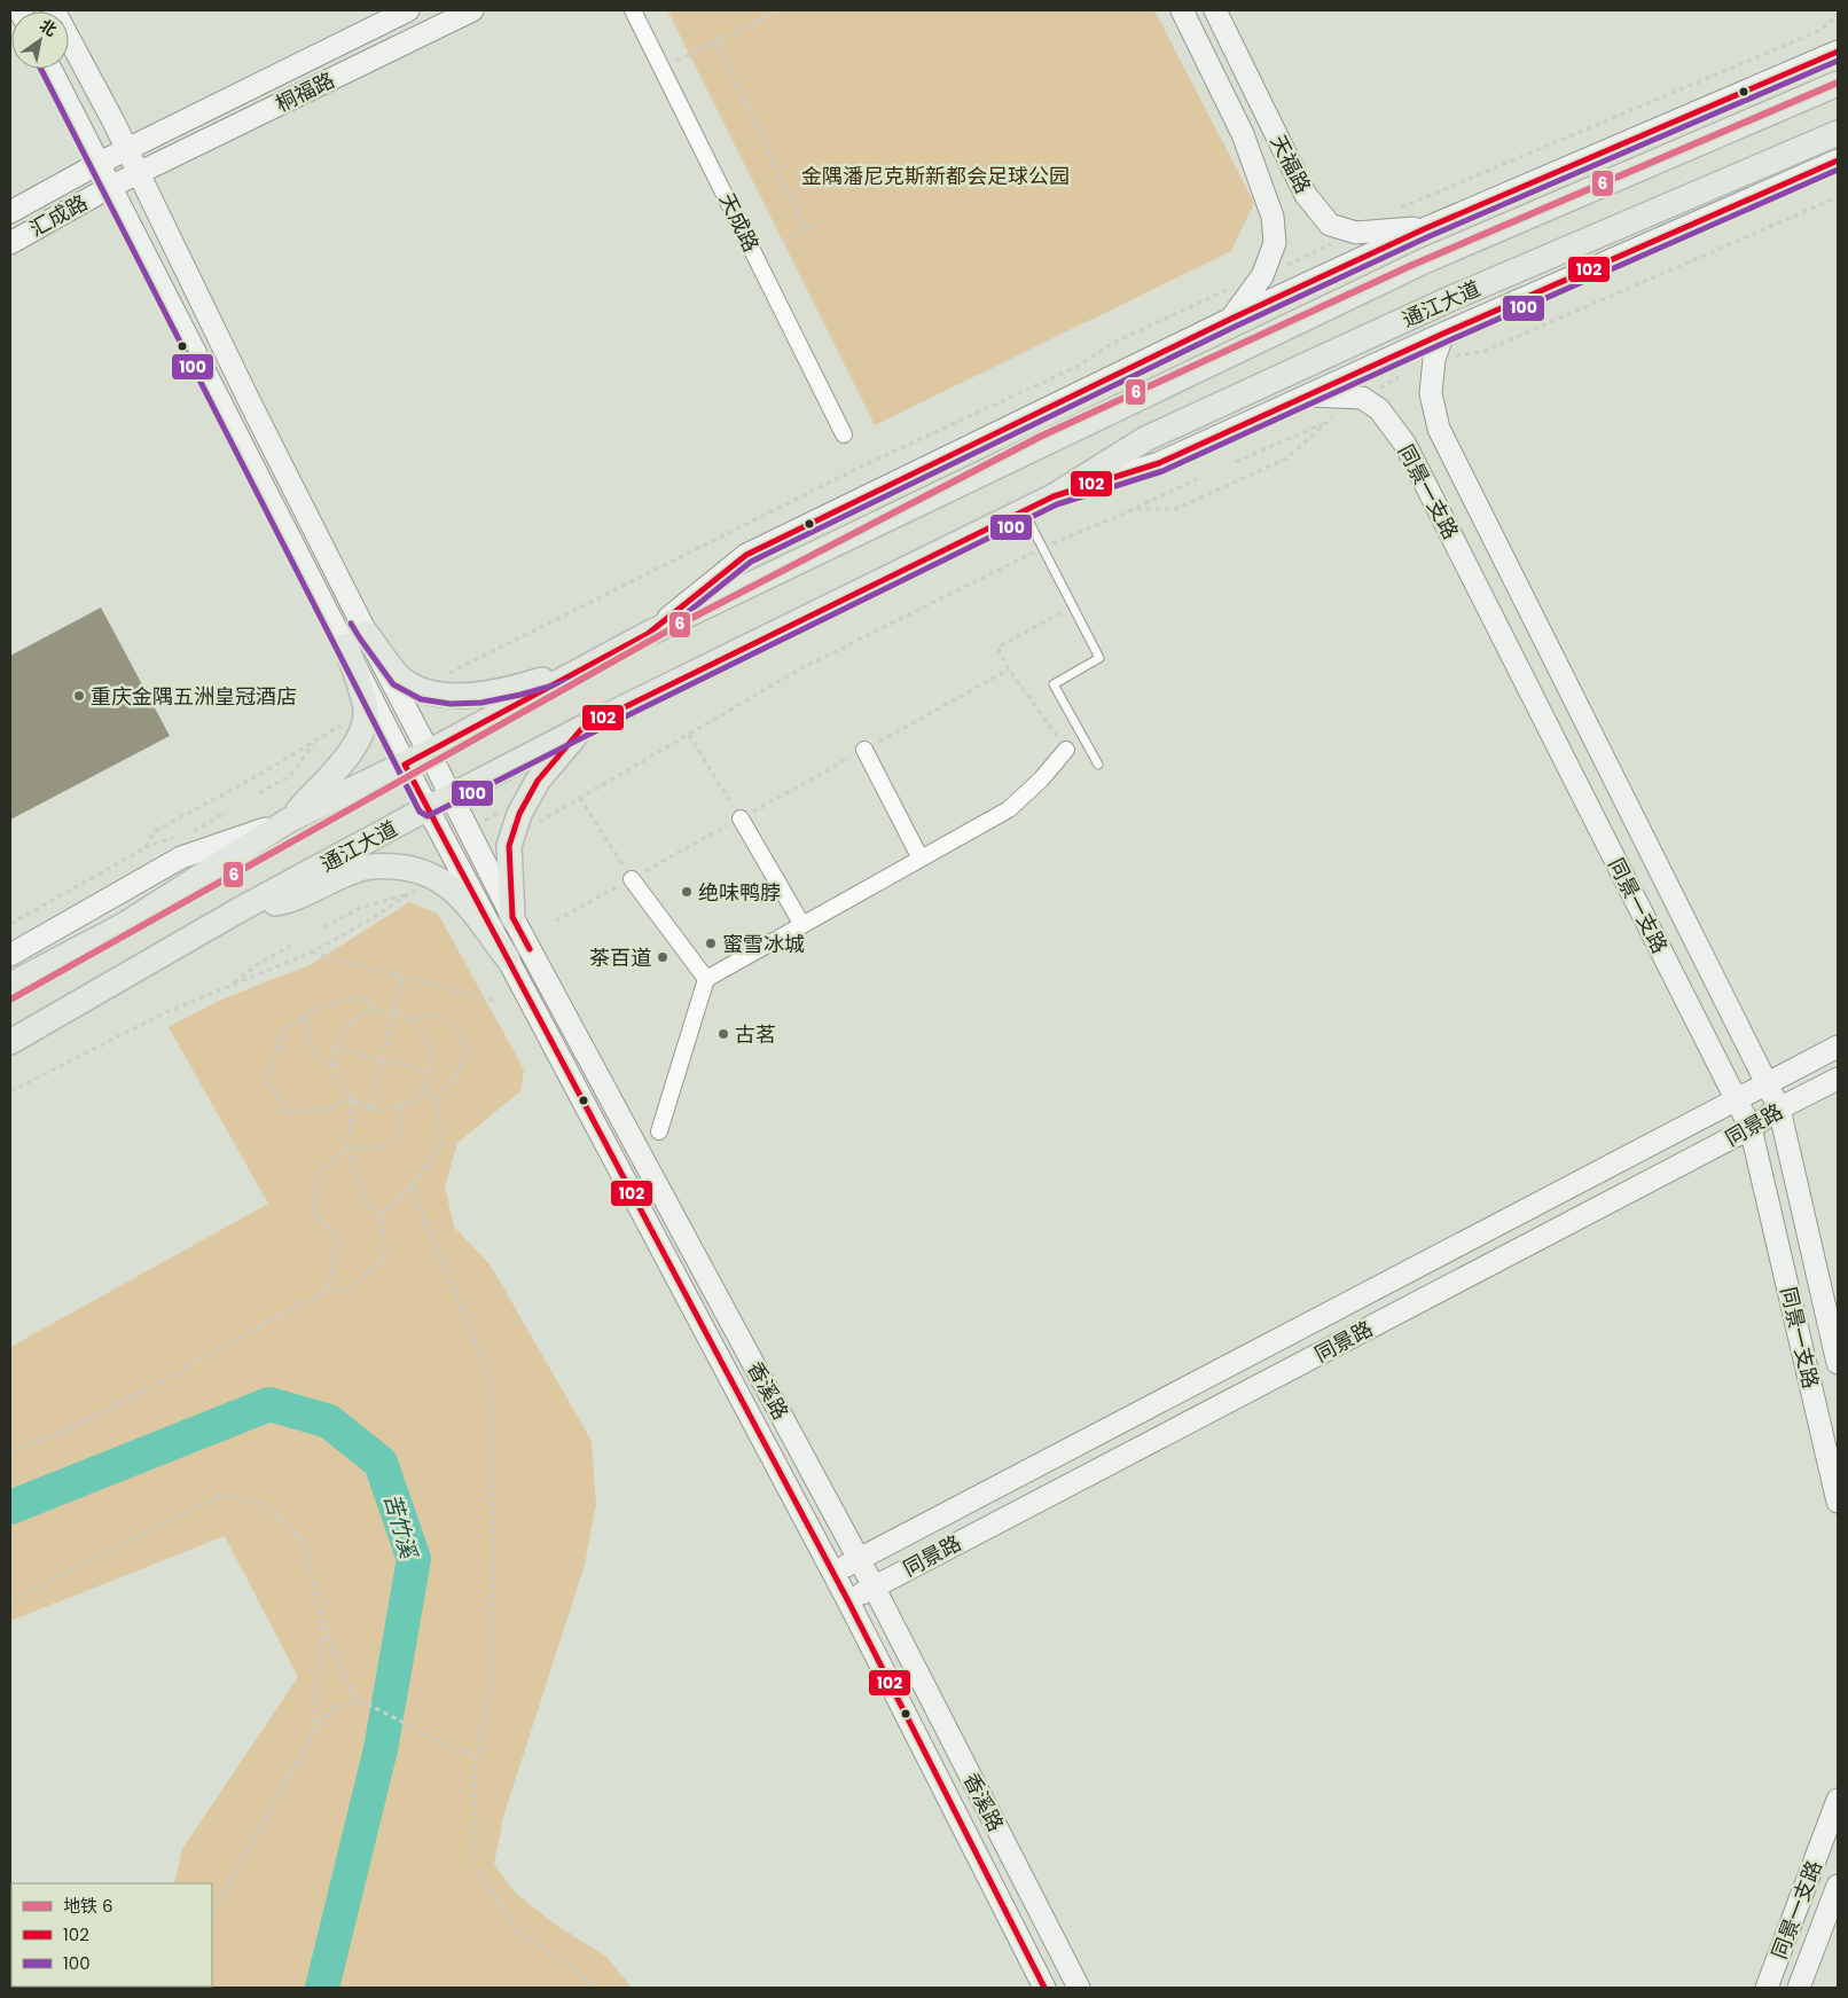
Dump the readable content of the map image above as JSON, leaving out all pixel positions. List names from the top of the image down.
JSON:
{
  "streets": {
    "main road": ["通江大道"],
    "street": [
      "桐福路",
      "天福路",
      "汇成路",
      "天成路",
      "同景一支路",
      "同景路",
      "香溪路"
    ]
  },
  "crossings": [
    ["桐福路", "汇成路"],
    ["通江大道", "同景一支路"],
    ["通江大道", "香溪路"],
    ["同景一支路", "同景路"],
    ["同景路", "香溪路"]
  ],
  "water": ["苦竹溪"],
  "parks": ["金隅潘尼克斯新都会足球公园"],
  "places": [
    "重庆金隅五洲皇冠酒店",
    "绝味鸭脖",
    "蜜雪冰城",
    "茶百道",
    "古茗"
  ],
  "lines": ["transit line 102", "transit line 100", "metro line 6"],
  "legend": ["地铁 6", "102", "100"],
  "north": "top right"
}
